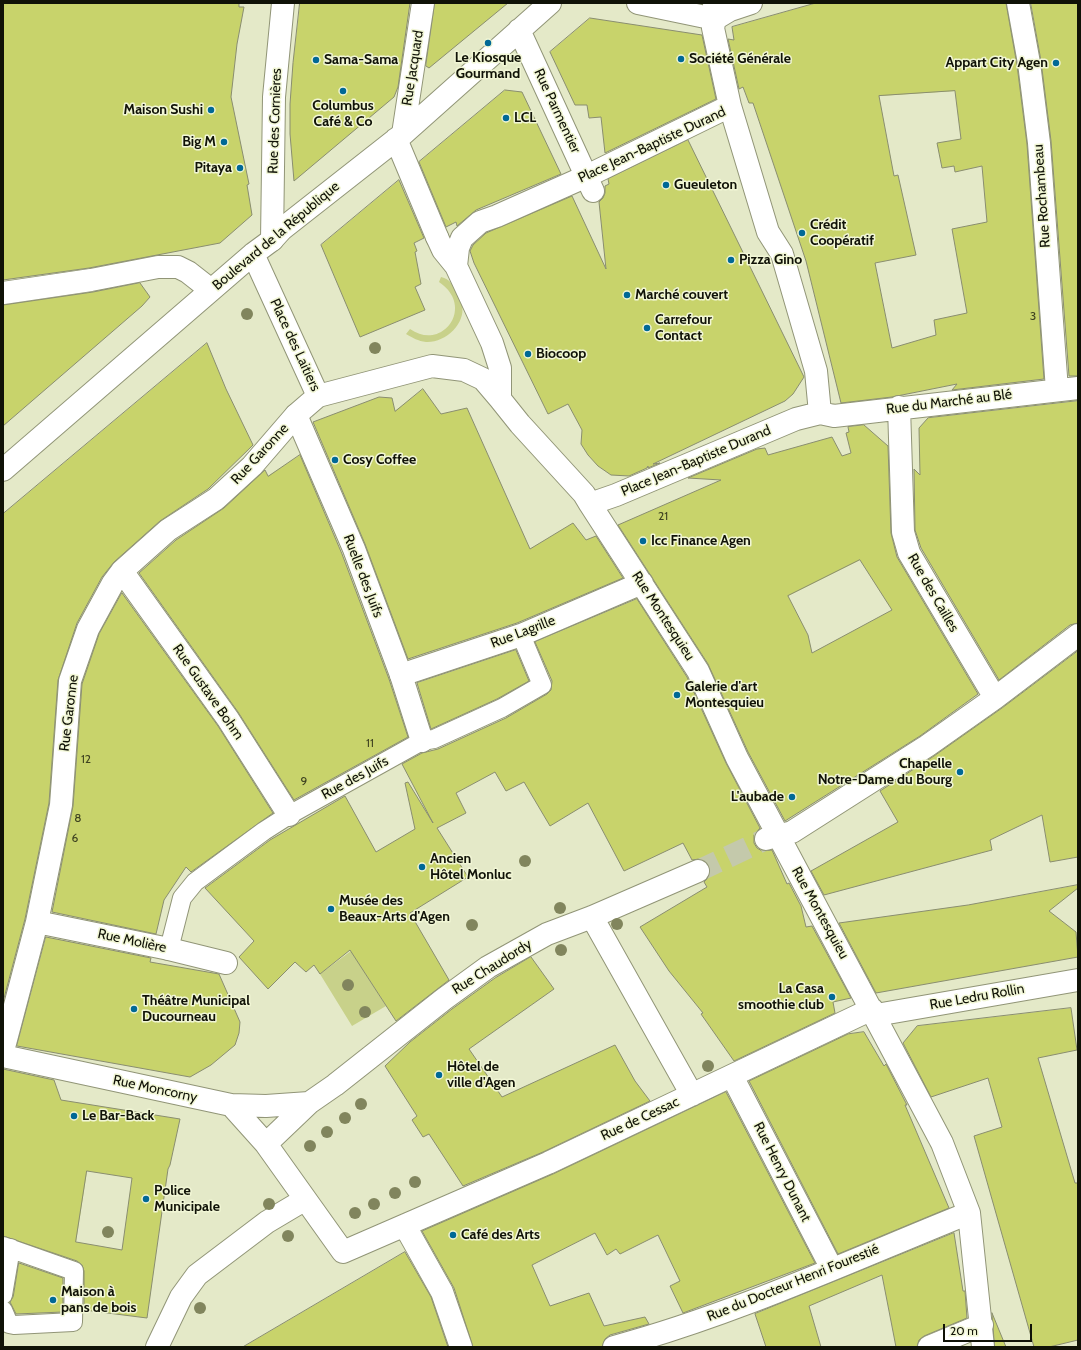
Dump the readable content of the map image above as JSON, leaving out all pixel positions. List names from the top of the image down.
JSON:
{
  "streets": {
    "street": [
      "Rue Jacquard",
      "Rue Parmentier",
      "Rue des Cornières",
      "Place Jean-Baptiste Durand",
      "Rue Rochambeau",
      "Boulevard de la République",
      "Place des Laitiers",
      "Rue du Marché au Blé",
      "Rue Garonne",
      "Ruelle des Juifs",
      "Rue des Cailles",
      "Rue Montesquieu",
      "Rue Lagrille",
      "Rue Gustave Bohm",
      "Rue Molière",
      "Rue Chaudordy",
      "Rue Ledru Rollin",
      "Rue Moncorny",
      "Rue de Cessac",
      "Rue Henry Dunant",
      "Rue du Docteur Henri Fourestié"
    ],
    "lane": ["Rue des Juifs"]
  },
  "crossings": [
    ["Rue Jacquard", "Boulevard de la République"],
    ["Rue Parmentier", "Place Jean-Baptiste Durand"],
    ["Rue Parmentier", "Boulevard de la République"],
    ["Rue des Cornières", "Boulevard de la République"],
    ["Place Jean-Baptiste Durand", "Rue du Marché au Blé"],
    ["Place Jean-Baptiste Durand", "Rue Montesquieu"],
    ["Rue Rochambeau", "Rue du Marché au Blé"],
    ["Boulevard de la République", "Place des Laitiers"],
    ["Place des Laitiers", "Rue Garonne"],
    ["Rue du Marché au Blé", "Rue des Cailles"],
    ["Rue Garonne", "Ruelle des Juifs"],
    ["Rue Garonne", "Rue Gustave Bohm"],
    ["Rue Garonne", "Rue Molière"],
    ["Ruelle des Juifs", "Rue Lagrille"],
    ["Ruelle des Juifs", "Rue des Juifs"],
    ["Rue Montesquieu", "Rue Lagrille"],
    ["Rue Montesquieu", "Rue Ledru Rollin"],
    ["Rue Montesquieu", "Rue de Cessac"],
    ["Rue Montesquieu", "Rue du Docteur Henri Fourestié"],
    ["Rue Lagrille", "Rue des Juifs"],
    ["Rue Gustave Bohm", "Rue des Juifs"],
    ["Rue des Juifs", "Rue Molière"],
    ["Rue Chaudordy", "Rue Moncorny"],
    ["Rue Ledru Rollin", "Rue de Cessac"],
    ["Rue de Cessac", "Rue Henry Dunant"],
    ["Rue Henry Dunant", "Rue du Docteur Henri Fourestié"]
  ],
  "places": [
    "Le Kiosque Gourmand",
    "Société Générale",
    "Sama-Sama",
    "Appart City Agen",
    "Columbus Café & Co",
    "Maison Sushi",
    "LCL",
    "Big M",
    "Pitaya",
    "Gueuleton",
    "Crédit Coopératif",
    "Pizza Gino",
    "Marché couvert",
    "Carrefour Contact",
    "Biocoop",
    "Cosy Coffee",
    "Icc Finance Agen",
    "Galerie d'art Montesquieu",
    "Chapelle Notre-Dame du Bourg",
    "L'aubade",
    "Ancien Hôtel Monluc",
    "Musée des Beaux-Arts d'Agen",
    "La Casa smoothie club",
    "Théâtre Municipal Ducourneau",
    "Hôtel de ville d'Agen",
    "Le Bar-Back",
    "Police Municipale",
    "Café des Arts",
    "Maison à pans de bois"
  ],
  "house_numbers": [
    "3",
    "21",
    "11",
    "12",
    "9",
    "8",
    "6"
  ],
  "scale_bar": "20 m"
}
